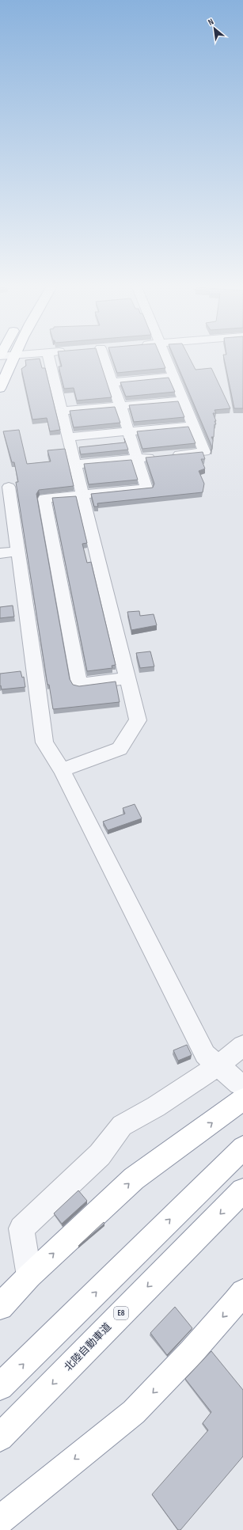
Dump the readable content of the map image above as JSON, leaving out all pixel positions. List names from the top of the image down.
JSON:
{
  "streets": {
    "highway": ["E8", "北陸自動車道"]
  },
  "north": "top left"
}
